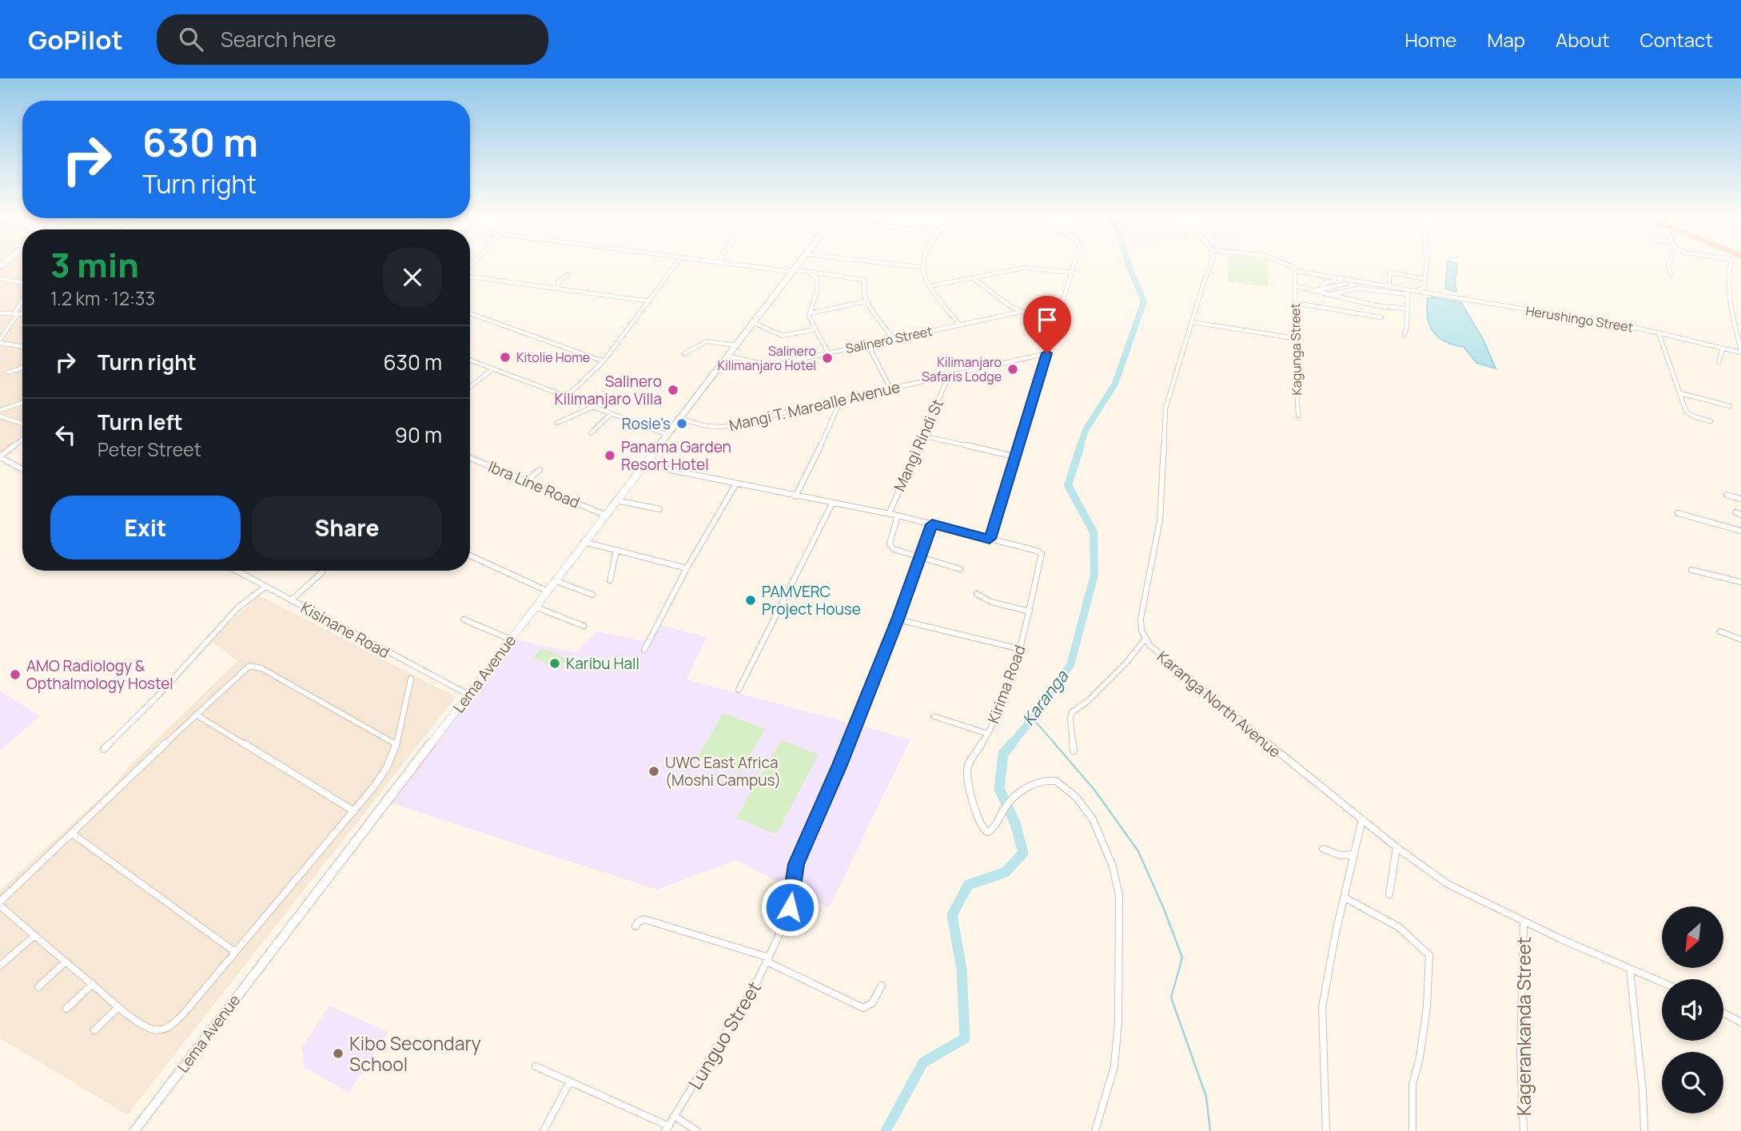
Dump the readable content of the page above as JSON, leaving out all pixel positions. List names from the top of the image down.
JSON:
{
  "streets": {
    "main road": ["Lema Avenue"],
    "street": [
      "Herushingo Street",
      "Salinero Street",
      "Kagunga Street",
      "Mangi T. Marealle Avenue",
      "Mangi Rindi St",
      "Ibra Line Road",
      "Kisinane Road",
      "Kirima Road",
      "Karanga North Avenue",
      "Kagerankanda Street",
      "Lunguo Street"
    ]
  },
  "crossings": [
    ["Herushingo Street", "Kagunga Street"],
    ["Salinero Street", "Lema Avenue"],
    ["Mangi T. Marealle Avenue", "Mangi Rindi St"],
    ["Mangi T. Marealle Avenue", "Lema Avenue"],
    ["Ibra Line Road", "Lema Avenue"],
    ["Kisinane Road", "Lema Avenue"],
    ["Karanga North Avenue", "Kagerankanda Street"]
  ],
  "water": ["Karanga"],
  "places": [
    "Kitolie Home",
    "Salinero Kilimanjaro Hotel",
    "Kilimanjaro Safaris Lodge",
    "Salinero Kilimanjaro Villa",
    "Rosie's",
    "Panama Garden Resort Hotel",
    "PAMVERC Project House",
    "Karibu Hall",
    "AMO Radiology & Opthalmology Hostel",
    "UWC East Africa (Moshi Campus)",
    "Kibo Secondary School"
  ],
  "north": "bottom left",
  "page": {
    "header": "GoPilot",
    "search": "Search here",
    "nav": [
      "Home",
      "Map",
      "About",
      "Contact"
    ],
    "turn": ["630 m", "Turn right"],
    "heading": ["3 min", "1.2 km · 12:33"],
    "list": [
      {
        "name": "Turn right",
        "value": "630 m"
      },
      {
        "name": "Turn left",
        "note": "Peter Street",
        "value": "90 m"
      }
    ],
    "buttons": ["Exit", "Share"]
  }
}
